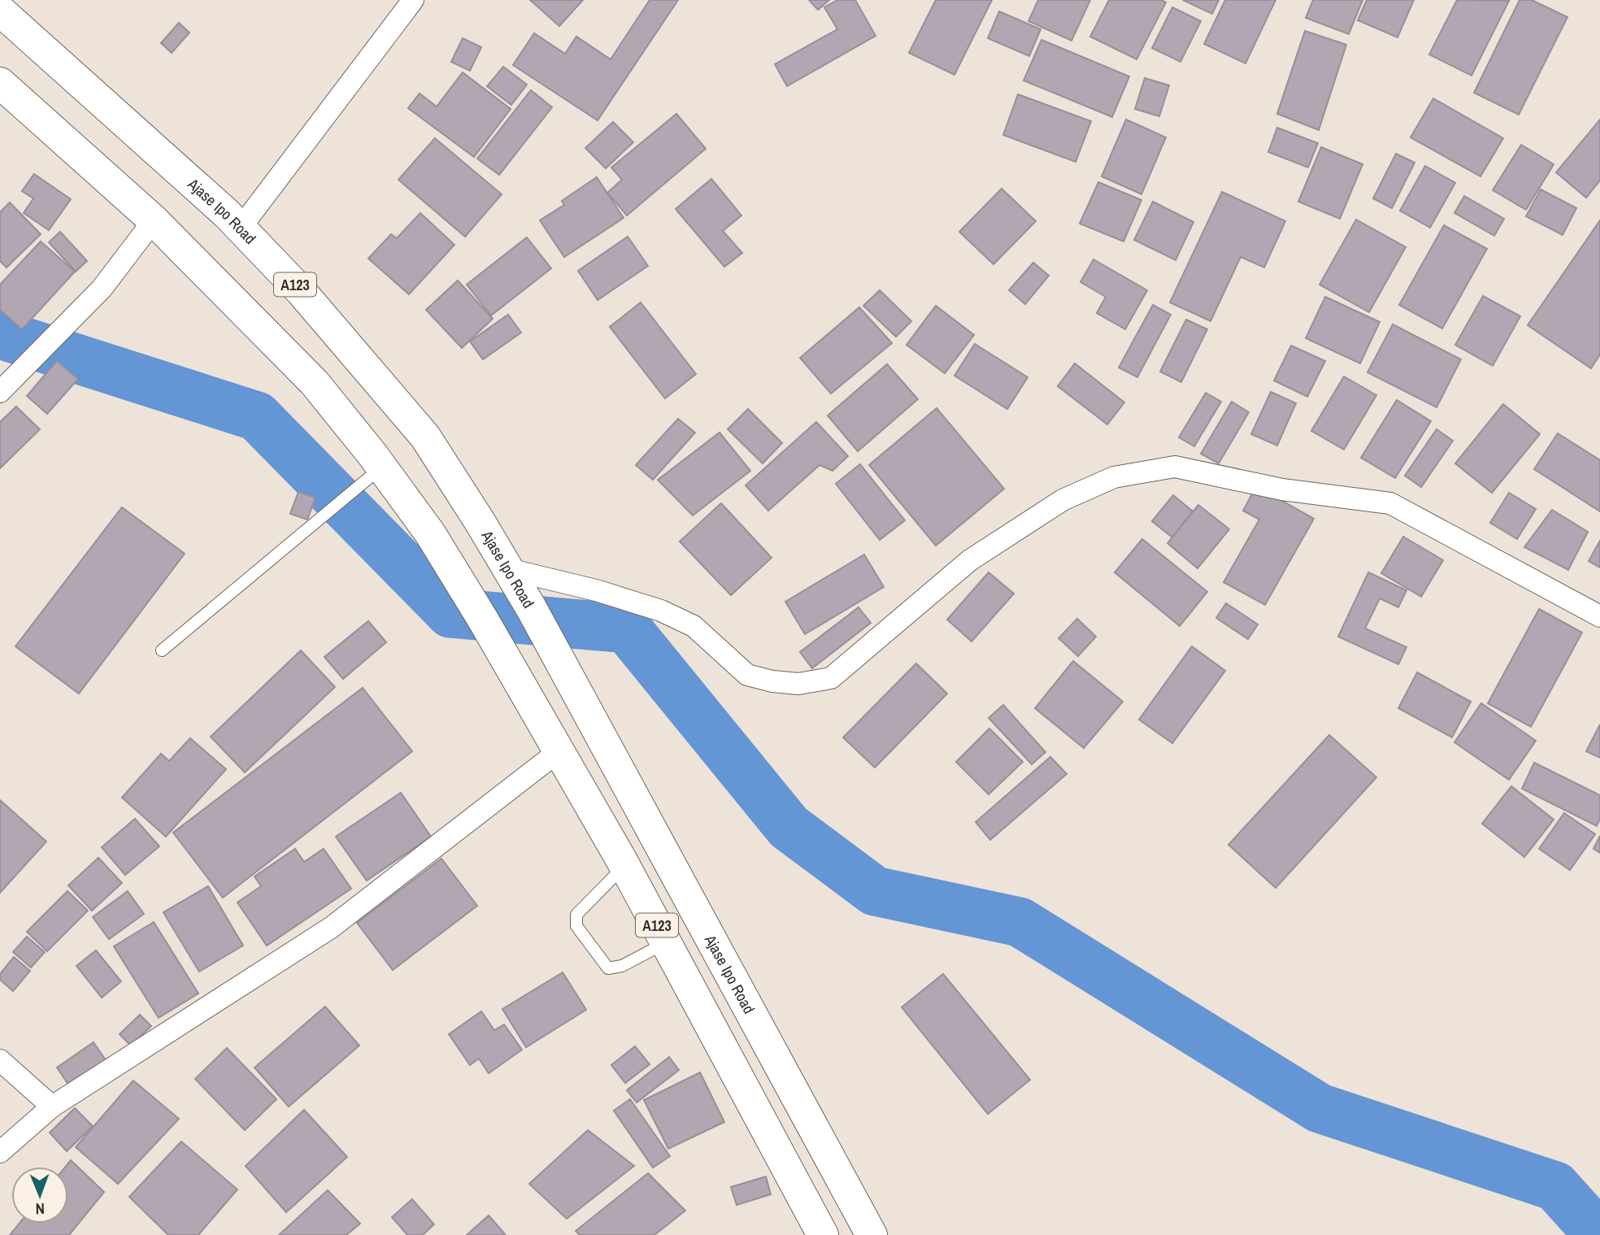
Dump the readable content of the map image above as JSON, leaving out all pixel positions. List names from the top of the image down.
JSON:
{
  "streets": {
    "highway": ["Ajase Ipo Road", "A123"]
  },
  "north": "bottom"
}
